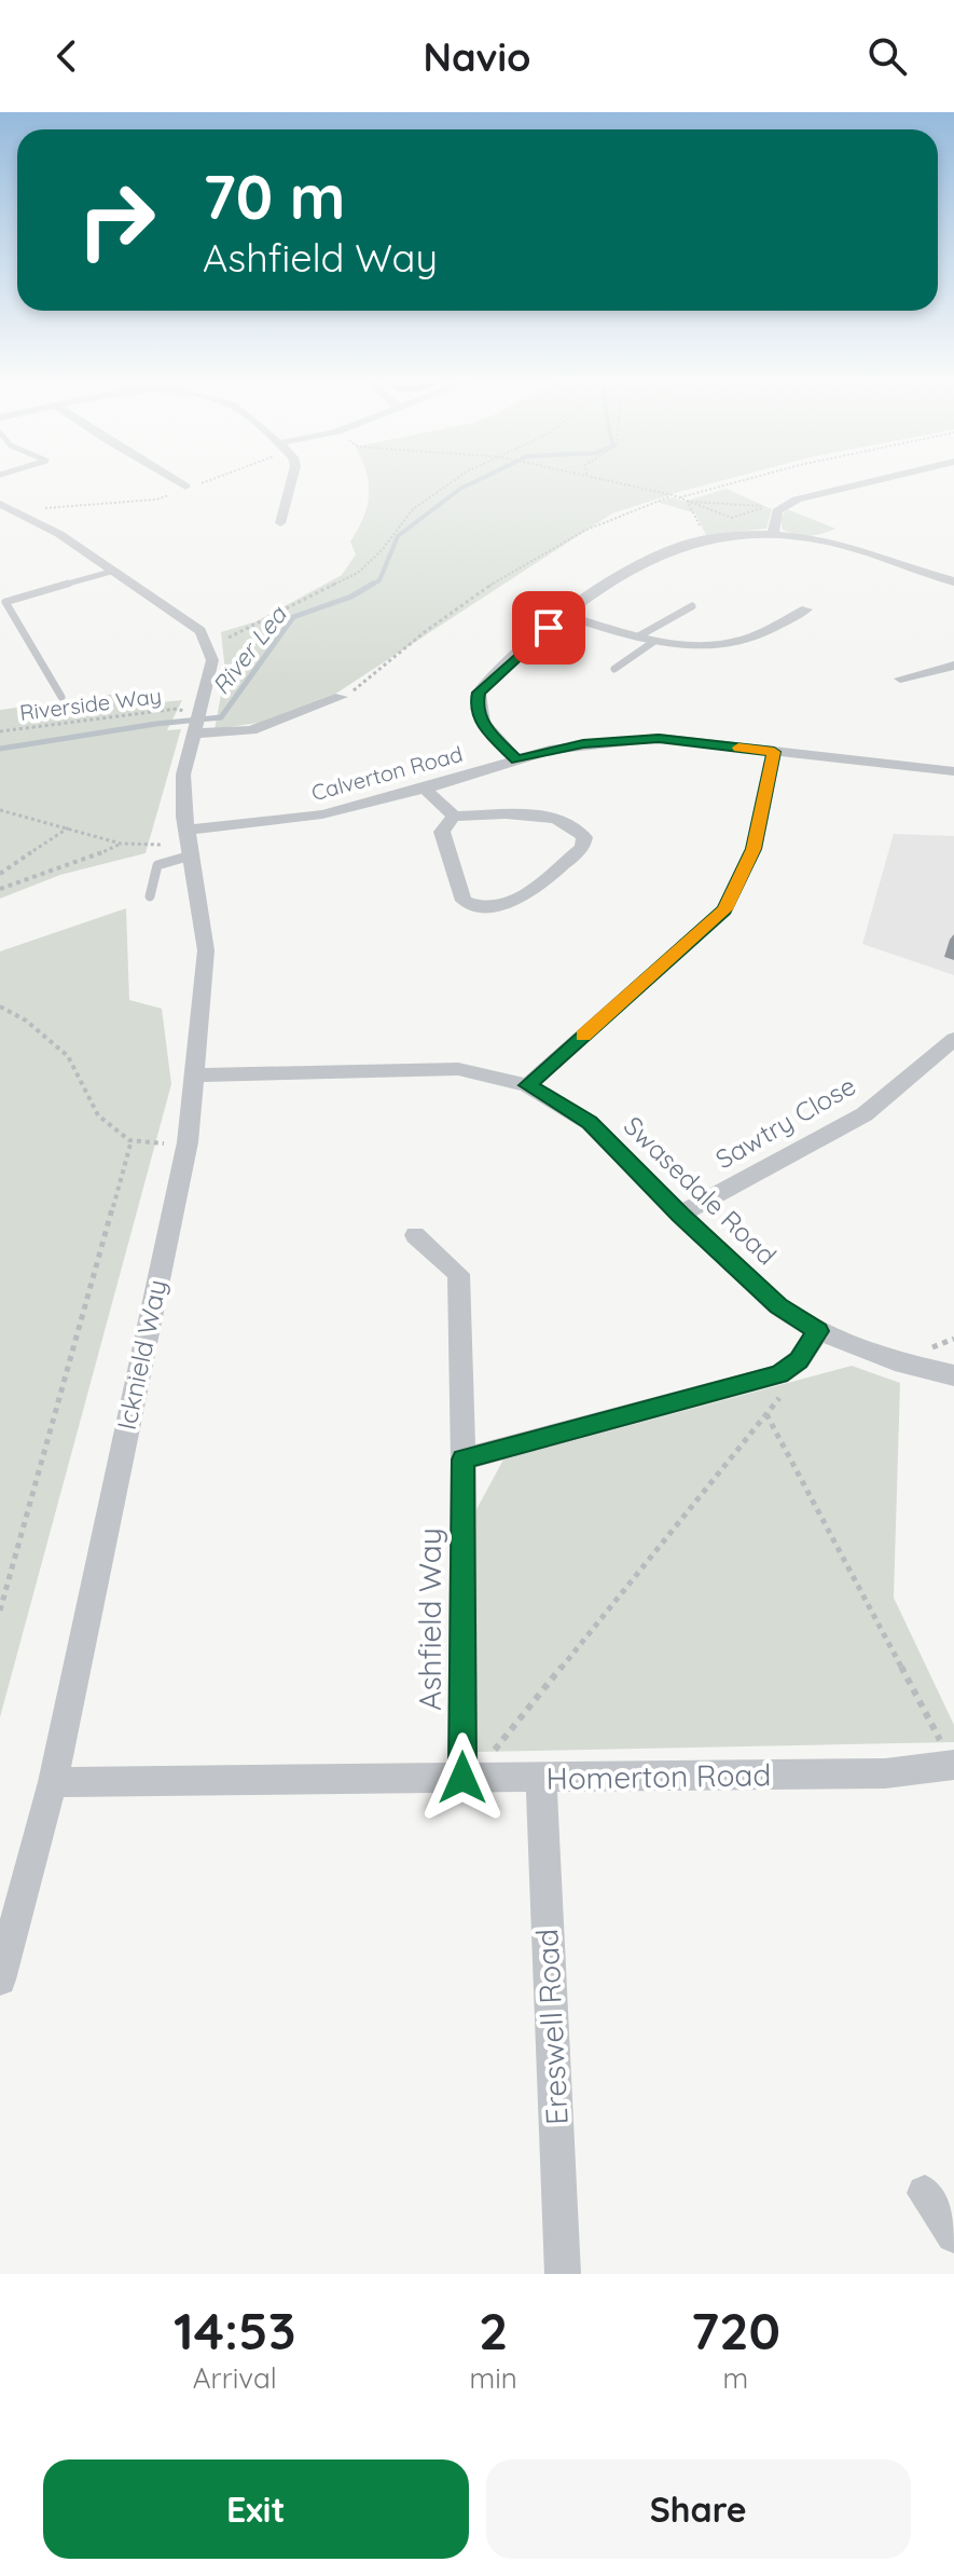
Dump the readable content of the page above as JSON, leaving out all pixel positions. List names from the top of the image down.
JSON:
{
  "streets": {
    "street": [
      "Calverton Road",
      "Sawtry Close",
      "Swasedale Road",
      "Icknield Way",
      "Ashfield Way",
      "Homerton Road",
      "Ereswell Road"
    ],
    "path": ["Riverside Way"]
  },
  "crossings": [
    ["Riverside Way", "Icknield Way"],
    ["Calverton Road", "Icknield Way"],
    ["Sawtry Close", "Swasedale Road"],
    ["Swasedale Road", "Icknield Way"],
    ["Icknield Way", "Homerton Road"],
    ["Ashfield Way", "Homerton Road"],
    ["Homerton Road", "Ereswell Road"]
  ],
  "water": ["River Lea"],
  "page": {
    "header": "Navio",
    "turn": ["70 m", "Ashfield Way"],
    "eta": [
      "14:53",
      "Arrival",
      "2",
      "min",
      "720",
      "m"
    ],
    "buttons": ["Exit", "Share"]
  }
}
